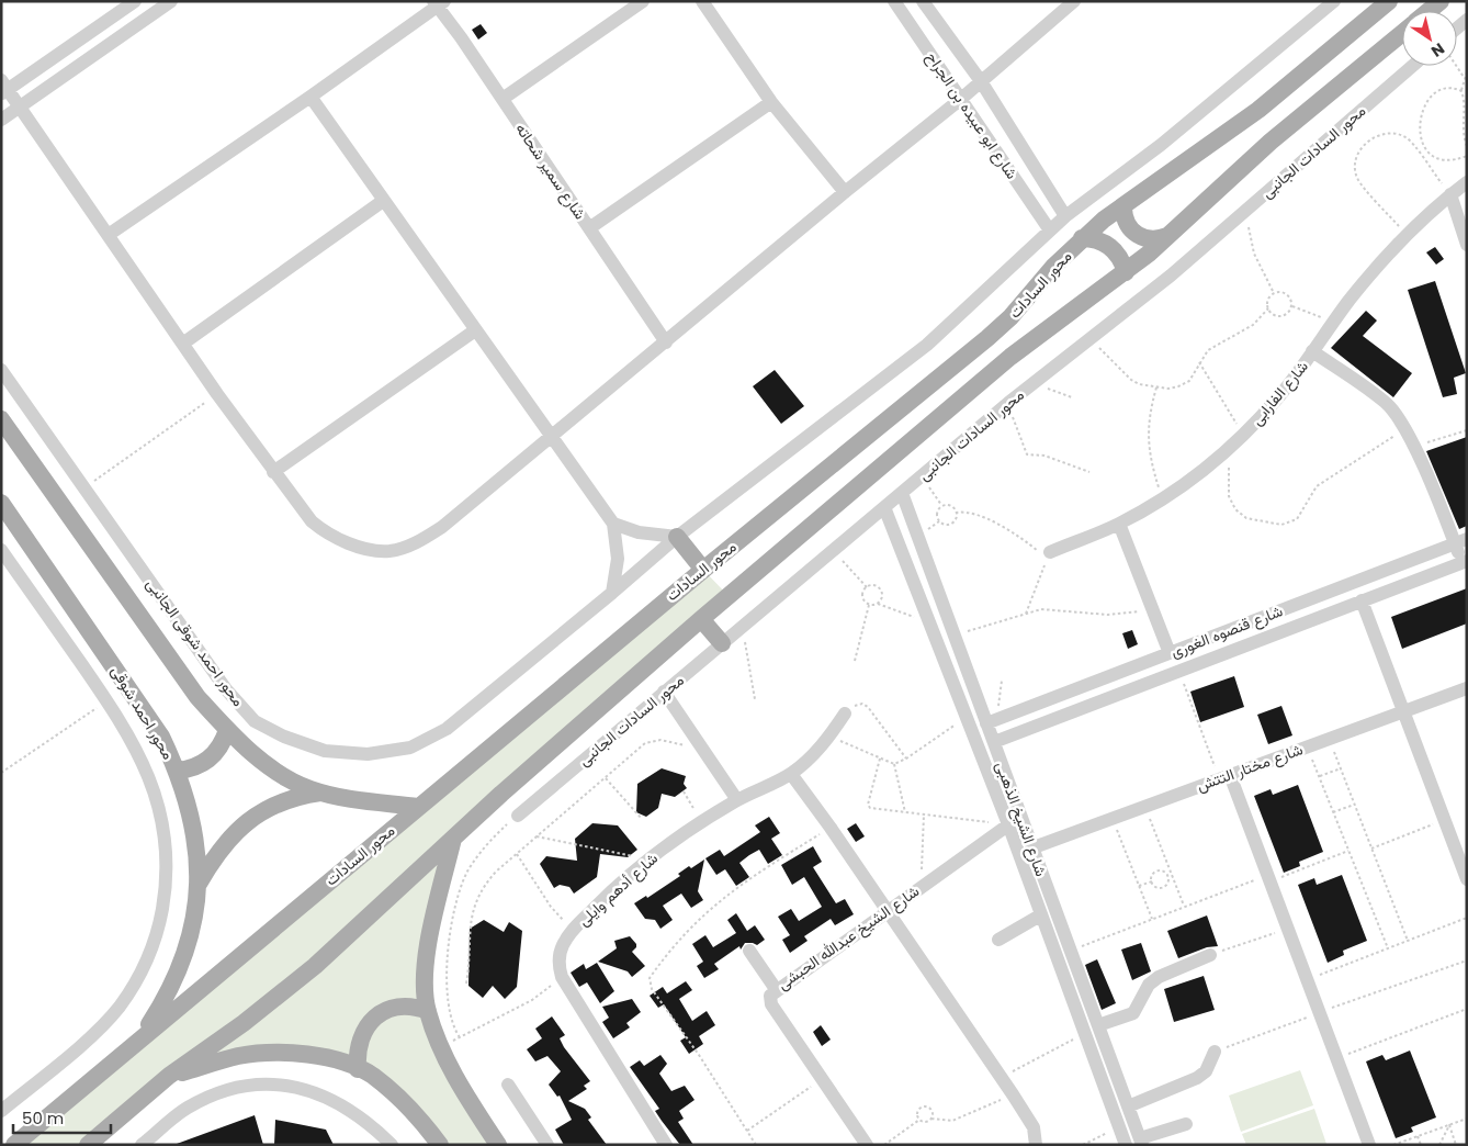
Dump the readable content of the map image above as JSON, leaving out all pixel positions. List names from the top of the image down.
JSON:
{
  "streets": {
    "main road": ["محور السادات", "محور احمد شوقى"],
    "street": [
      "شارع ابو عبيده بن الجراح",
      "محور السادات الجانبى",
      "شارع سمير شحاته",
      "شارع الفارابى",
      "شارع قنصوه الغورى",
      "محور احمد شوقى الجانبى",
      "شارع مختار التتش",
      "شارع الشيخ الذهبى",
      "شارع أدهم وايلى",
      "شارع الشيخ عبدالله الحبشى"
    ]
  },
  "crossings": [
    ["محور السادات الجانبى", "شارع الشيخ الذهبى"],
    ["محور السادات", "محور احمد شوقى"],
    ["شارع قنصوه الغورى", "شارع الشيخ الذهبى"],
    ["شارع مختار التتش", "شارع الشيخ الذهبى"],
    ["شارع الشيخ الذهبى", "شارع الشيخ عبدالله الحبشى"]
  ],
  "scale_bar": "50 m",
  "north": "bottom right"
}
